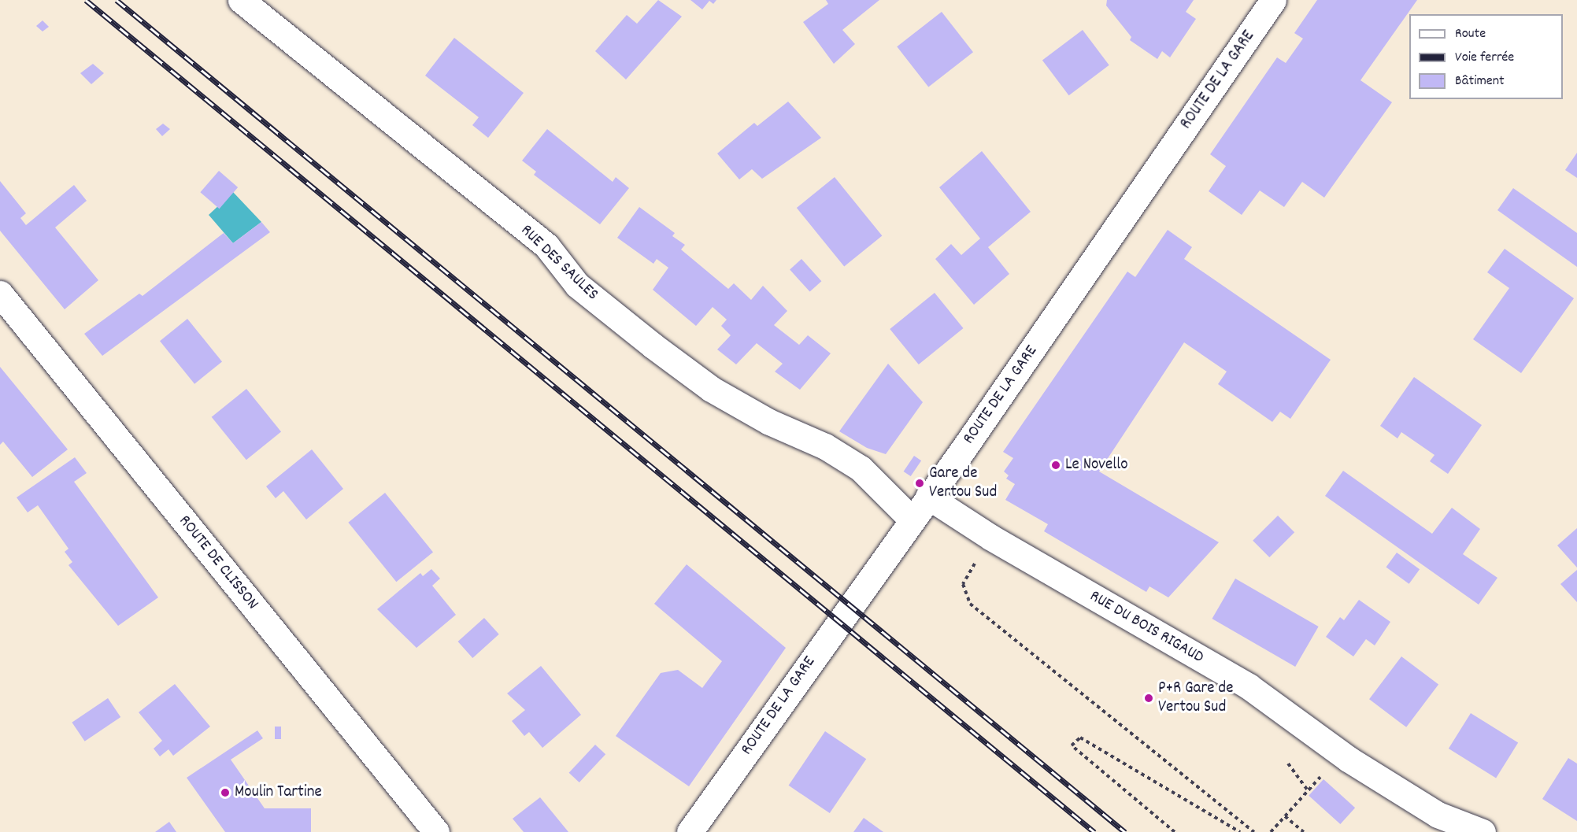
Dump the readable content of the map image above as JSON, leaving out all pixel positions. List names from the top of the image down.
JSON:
{
  "streets": {
    "main road": [
      "ROUTE DE LA GARE",
      "RUE DES SAULES",
      "ROUTE DE CLISSON",
      "RUE DU BOIS RIGAUD"
    ]
  },
  "crossings": [
    ["ROUTE DE LA GARE", "RUE DES SAULES"],
    ["ROUTE DE LA GARE", "RUE DU BOIS RIGAUD"]
  ],
  "places": [
    "Le Novello",
    "Gare de Vertou Sud",
    "P+R Gare de Vertou Sud",
    "Moulin Tartine"
  ],
  "legend": ["Route", "Voie ferrée", "Bâtiment"]
}
